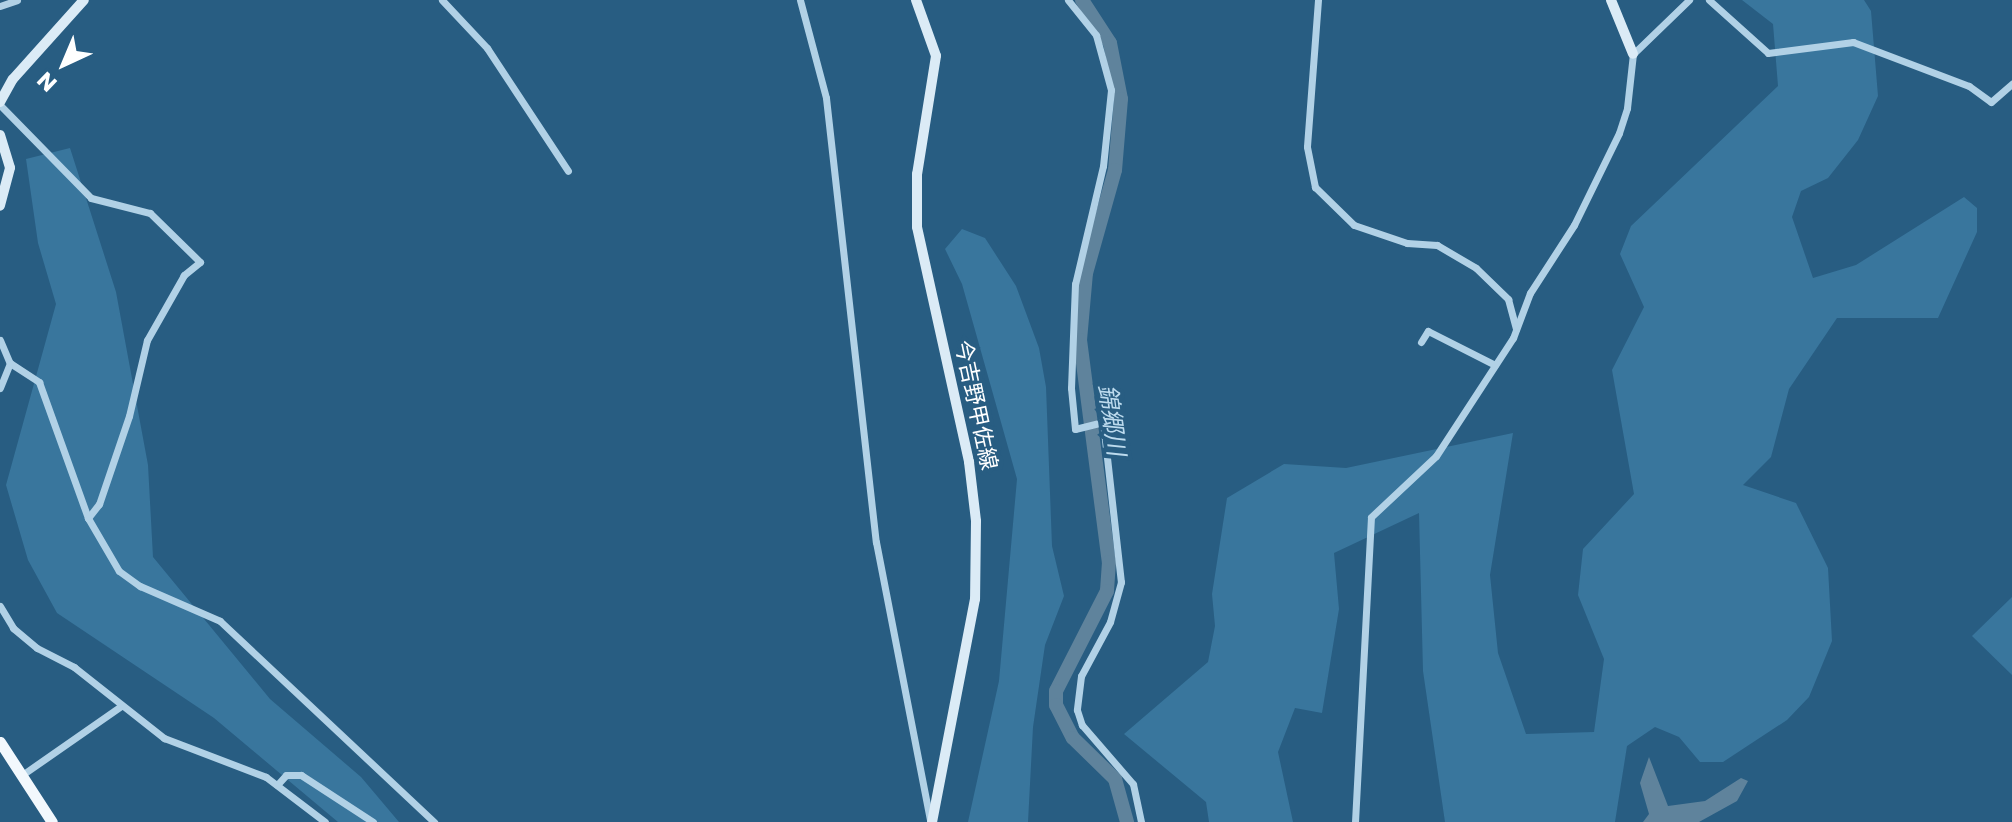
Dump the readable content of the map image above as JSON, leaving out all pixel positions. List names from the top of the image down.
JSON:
{
  "streets": {
    "main road": ["今吉野甲佐線"]
  },
  "water": ["錦郷川"],
  "north": "bottom left"
}
